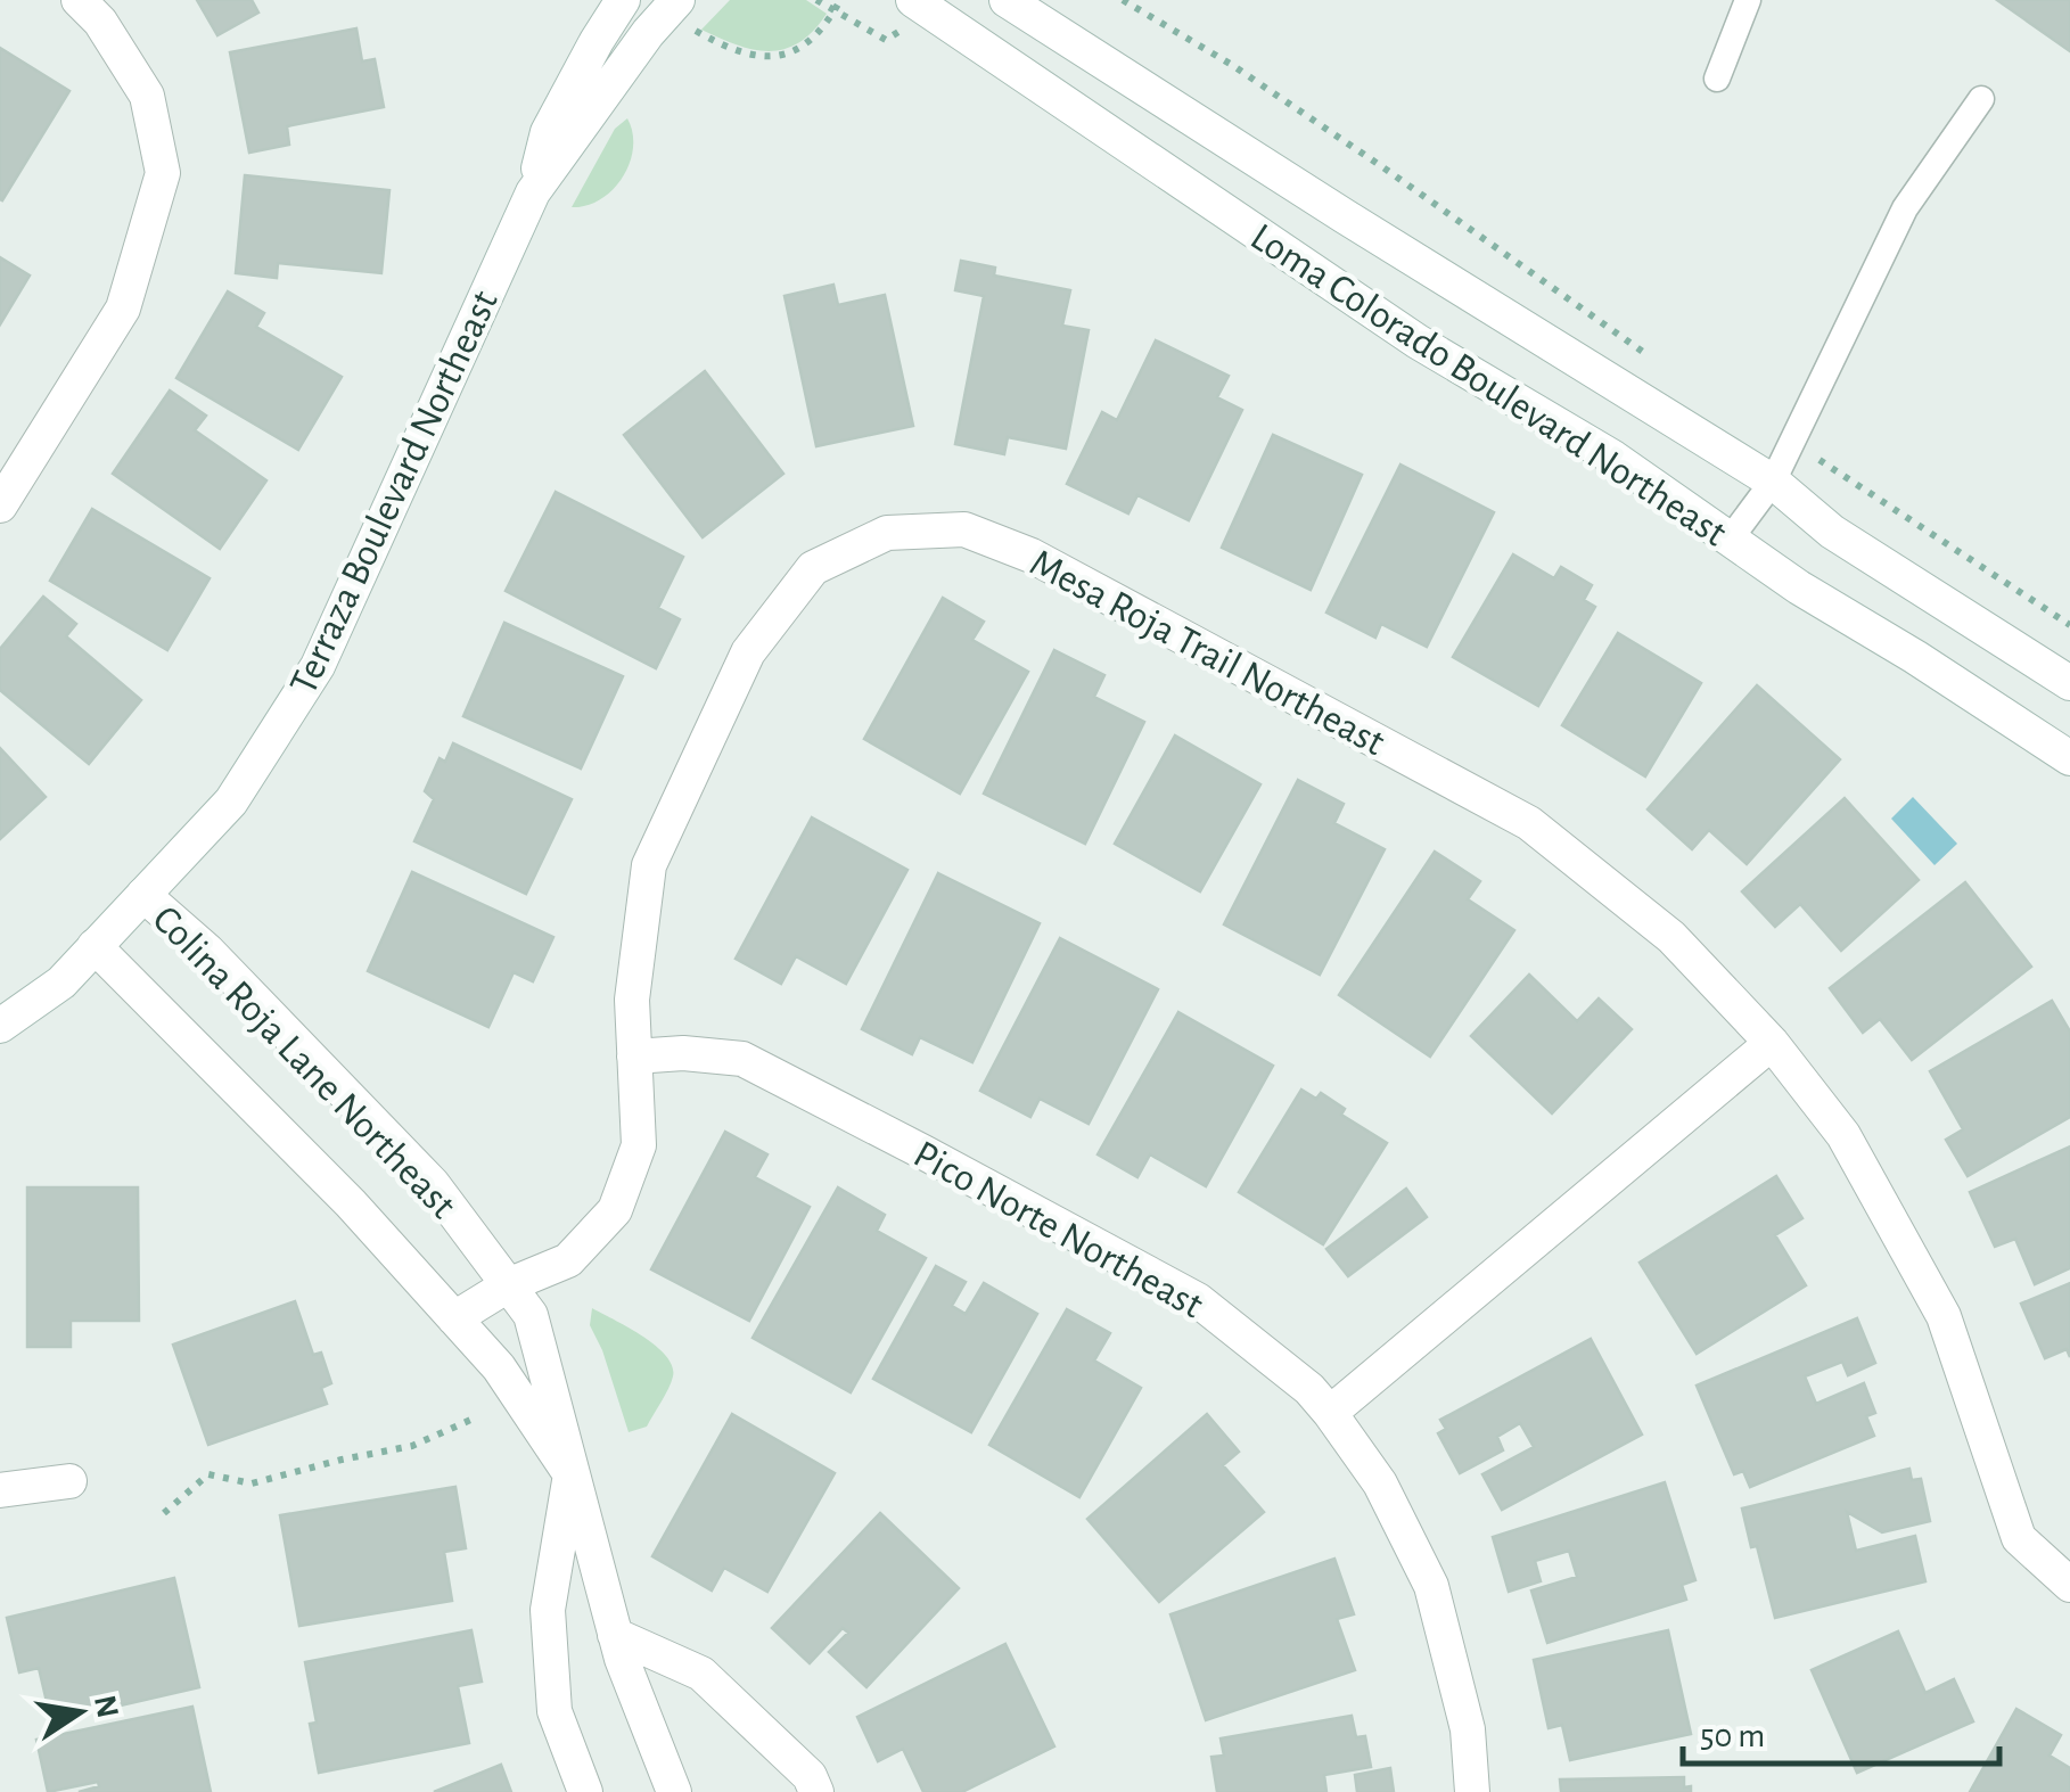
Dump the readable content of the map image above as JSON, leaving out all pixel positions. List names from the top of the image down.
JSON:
{
  "streets": {
    "street": [
      "Loma Colorado Boulevard Northeast",
      "Terraza Boulevard Northeast",
      "Mesa Roja Trail Northeast",
      "Colina Roja Lane Northeast",
      "Pico Norte Northeast"
    ]
  },
  "crossings": [
    ["Terraza Boulevard Northeast", "Colina Roja Lane Northeast"],
    ["Mesa Roja Trail Northeast", "Colina Roja Lane Northeast"],
    ["Mesa Roja Trail Northeast", "Pico Norte Northeast"]
  ],
  "scale_bar": "50 m",
  "north": "right"
}
